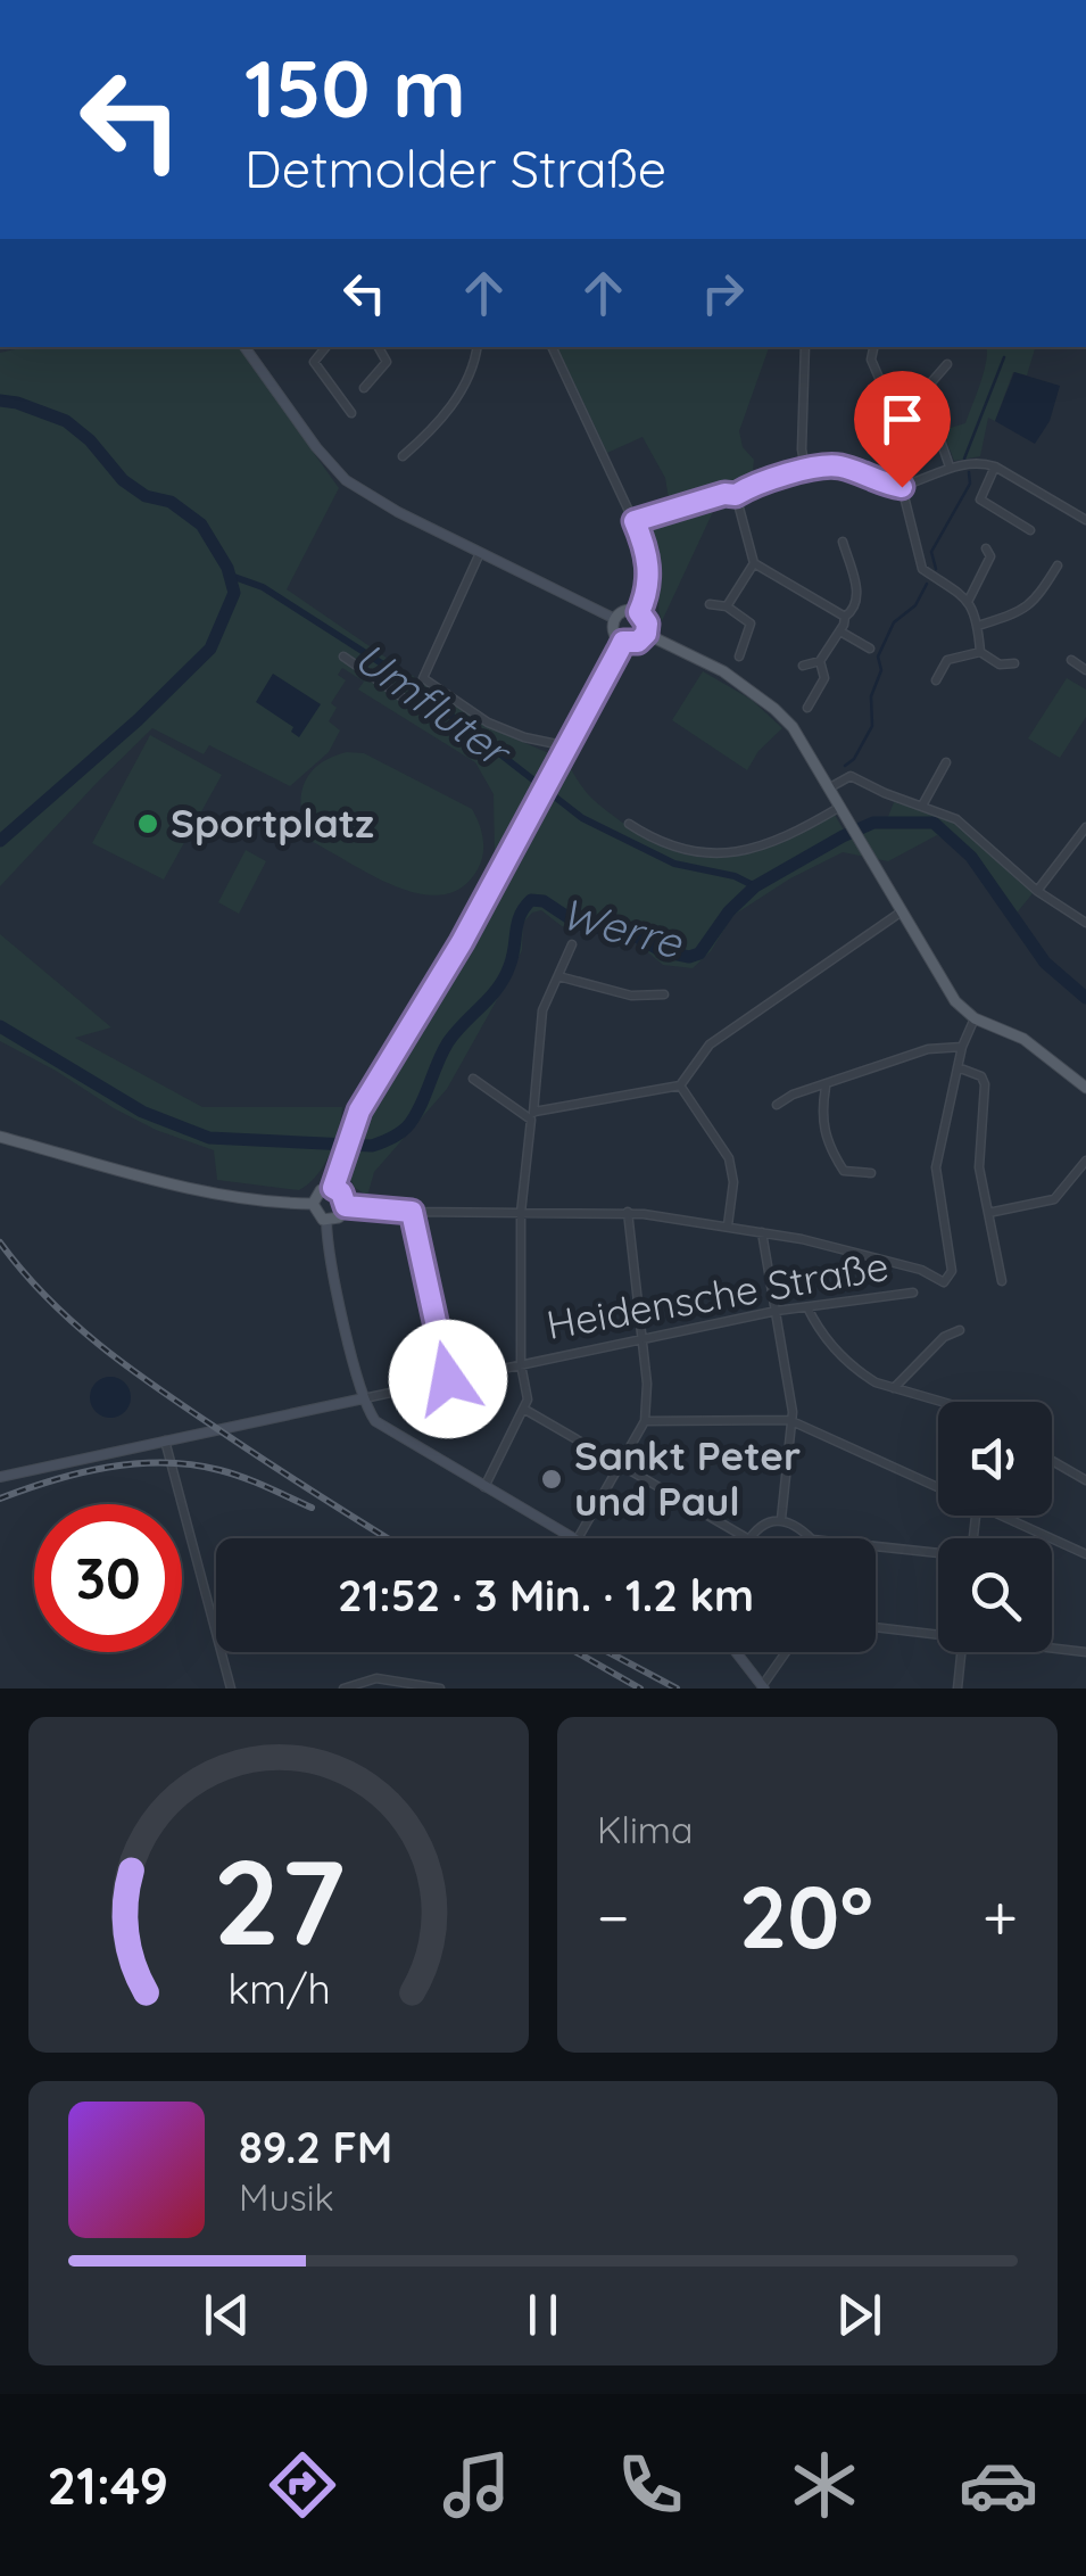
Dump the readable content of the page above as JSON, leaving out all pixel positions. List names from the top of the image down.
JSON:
{
  "streets": {
    "main road": ["Heidensche Straße"]
  },
  "water": ["Umfluter", "Werre"],
  "places": ["Sportplatz", "Sankt Peter und Paul"],
  "page": {
    "turn": ["150 m", "Detmolder Straße"],
    "limit": "30",
    "trip": "21:52 · 3 Min. · 1.2 km",
    "tile": "Klima",
    "heat": ["−", "20°", "+"],
    "song": ["89.2 FM", "Musik"],
    "tabs": "21:49",
    "gauge": ["27", "km/h"]
  }
}
